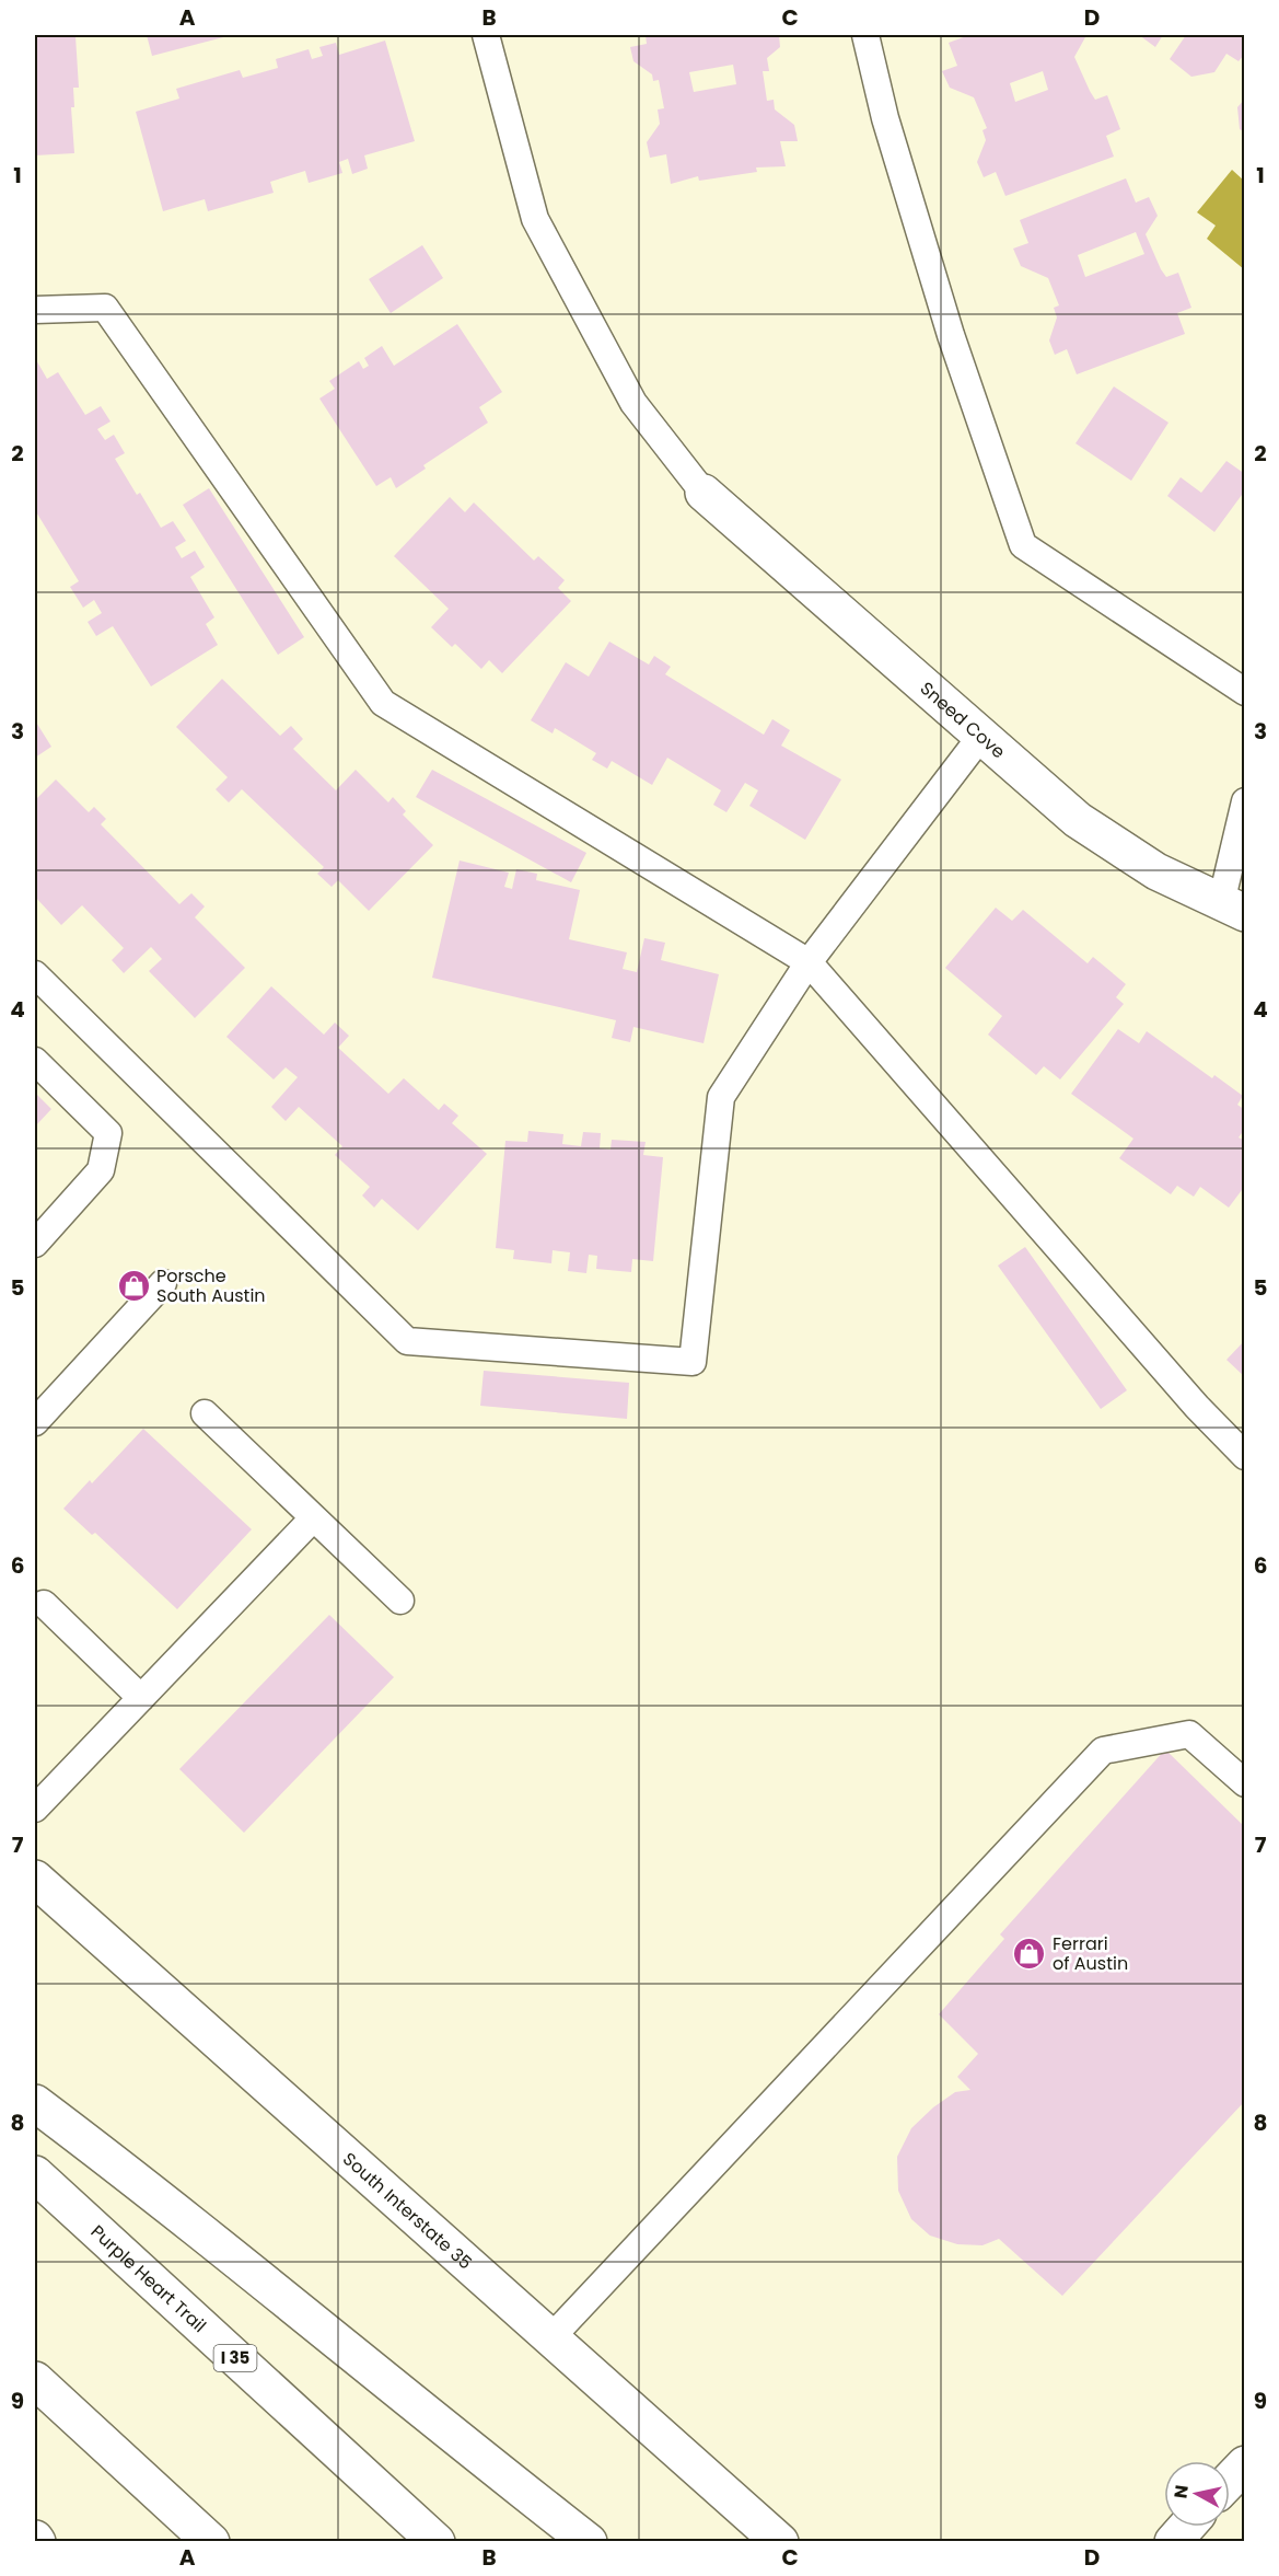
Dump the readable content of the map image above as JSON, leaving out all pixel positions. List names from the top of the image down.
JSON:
{
  "streets": {
    "main road": [
      "Sneed Cove",
      "South Interstate 35",
      "Purple Heart Trail",
      "I 35"
    ]
  },
  "places": {
    "shop": ["Porsche South Austin", "Ferrari of Austin"]
  },
  "north": "left",
  "grid": {
    "columns": [
      "A",
      "B",
      "C",
      "D"
    ],
    "rows": [
      "1",
      "2",
      "3",
      "4",
      "5",
      "6",
      "7",
      "8",
      "9"
    ]
  }
}
